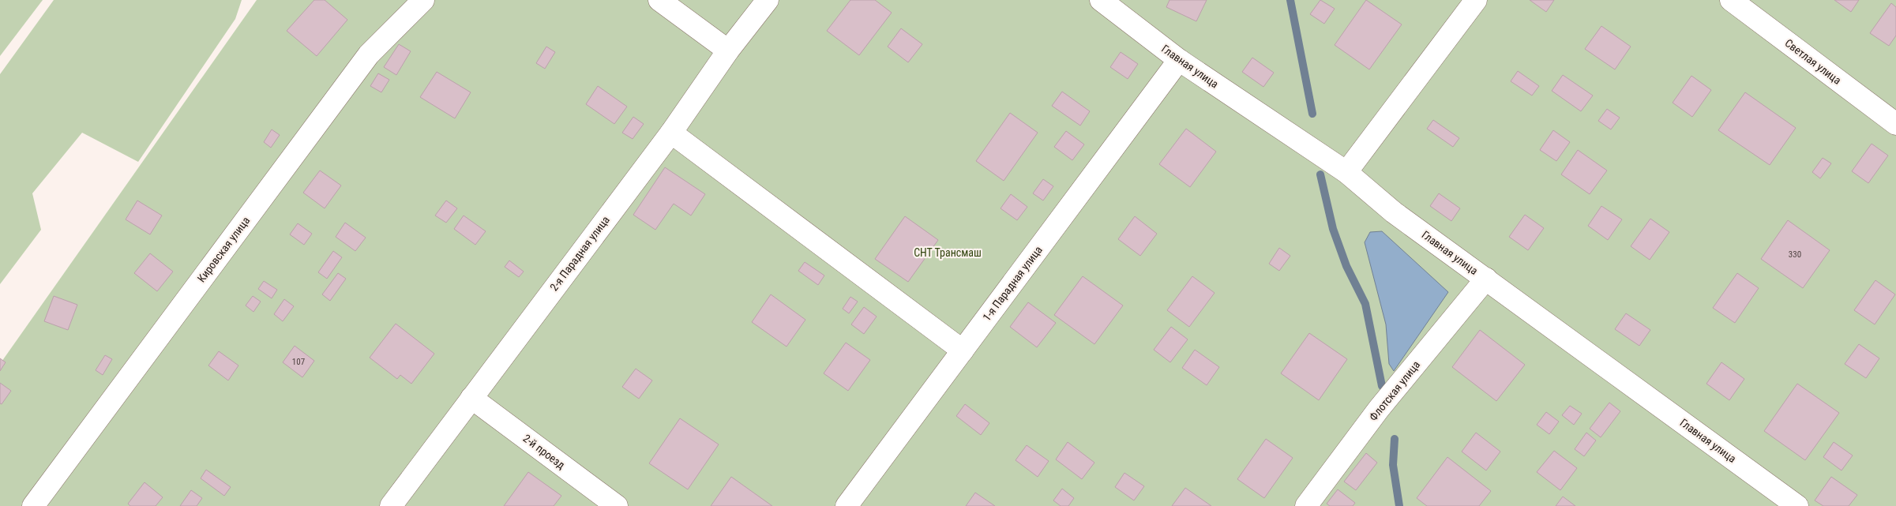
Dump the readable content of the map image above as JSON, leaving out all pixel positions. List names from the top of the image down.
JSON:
{
  "streets": {
    "street": [
      "Светлая улица",
      "Главная улица",
      "Кировская улица",
      "2-я Парадная улица",
      "1-я Парадная улица",
      "Флотская улица",
      "2-й проезд"
    ]
  },
  "crossings": [
    ["Главная улица", "1-я Парадная улица"],
    ["Главная улица", "Флотская улица"],
    ["2-я Парадная улица", "2-й проезд"]
  ],
  "parks": ["СНТ Трансмаш"],
  "house_numbers": ["330", "107"]
}
